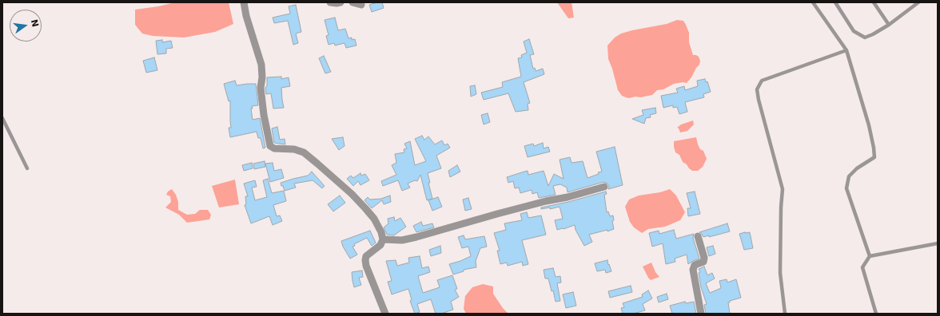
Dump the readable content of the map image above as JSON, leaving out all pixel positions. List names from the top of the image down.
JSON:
{
  "north": "right"
}
